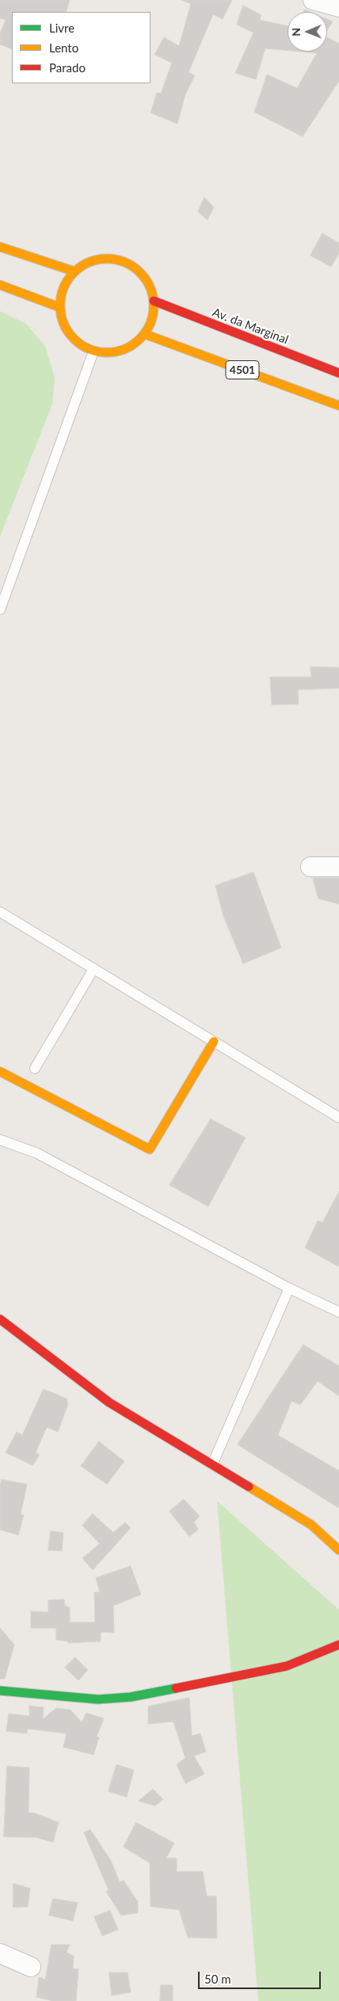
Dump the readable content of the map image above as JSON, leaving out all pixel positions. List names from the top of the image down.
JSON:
{
  "streets": {
    "street": ["Av. da Marginal", "4501"]
  },
  "crossings": [
    ["Av. da Marginal", "4501"]
  ],
  "legend": ["Livre", "Lento", "Parado"],
  "scale_bar": "50 m",
  "north": "left"
}
